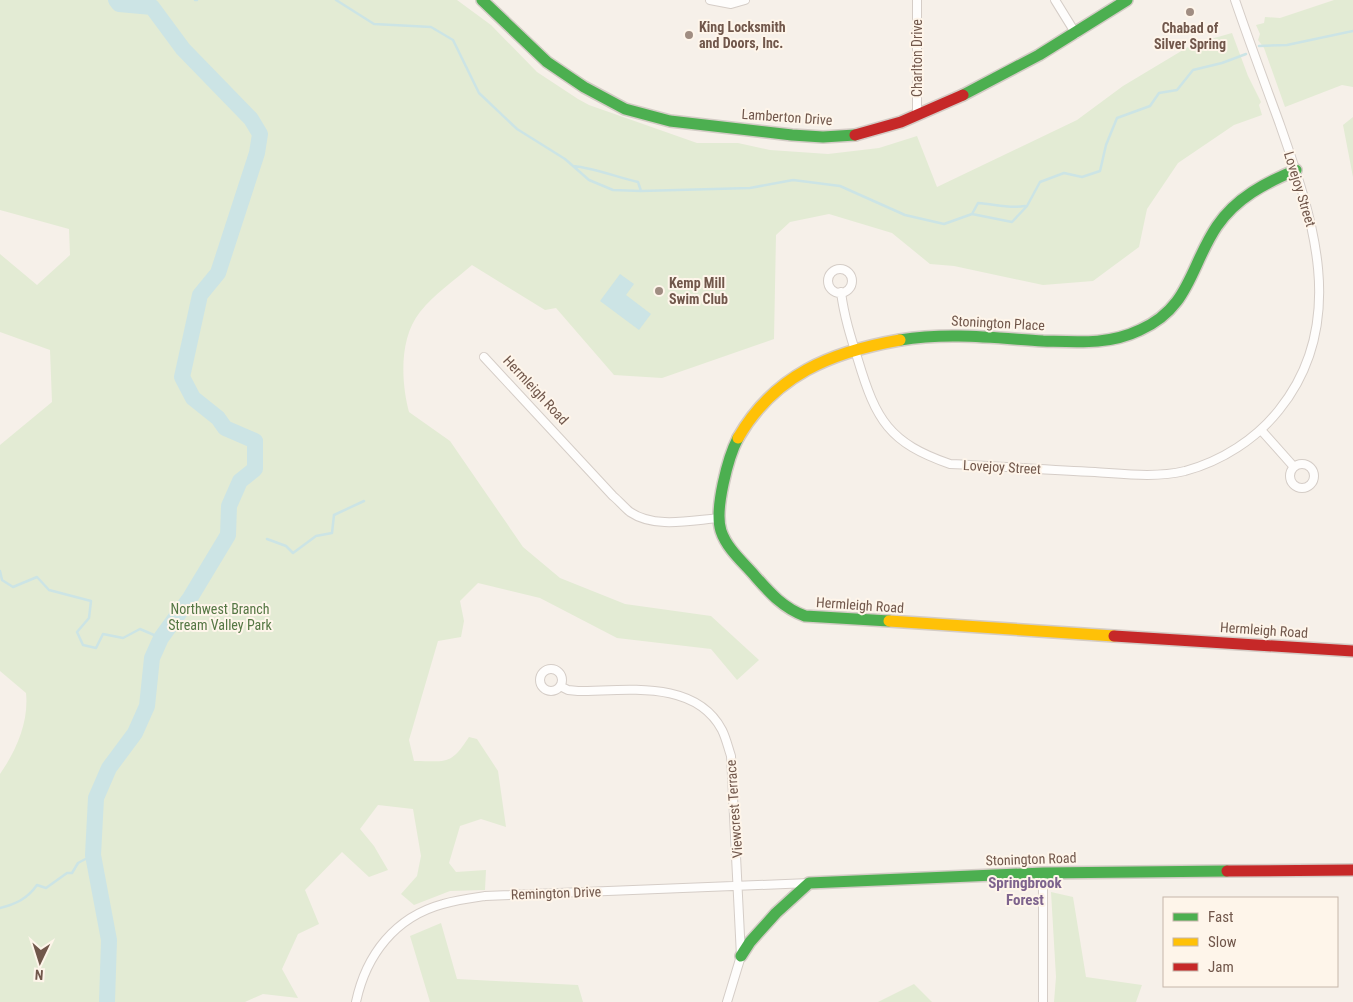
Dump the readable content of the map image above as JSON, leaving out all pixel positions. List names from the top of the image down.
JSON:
{
  "streets": {
    "street": [
      "Charlton Drive",
      "Lamberton Drive",
      "Lovejoy Street",
      "Stonington Place",
      "Hermleigh Road",
      "Viewcrest Terrace",
      "Stonington Road",
      "Remington Drive"
    ]
  },
  "crossings": [
    ["Charlton Drive", "Lamberton Drive"],
    ["Lovejoy Street", "Stonington Place"],
    ["Stonington Place", "Hermleigh Road"],
    ["Viewcrest Terrace", "Remington Drive"],
    ["Stonington Road", "Remington Drive"]
  ],
  "districts": ["Springbrook Forest"],
  "parks": ["Northwest Branch Stream Valley Park"],
  "places": ["Chabad of Silver Spring", "King Locksmith and Doors, Inc.", "Kemp Mill Swim Club"],
  "legend": ["Fast", "Slow", "Jam"],
  "north": "bottom"
}
